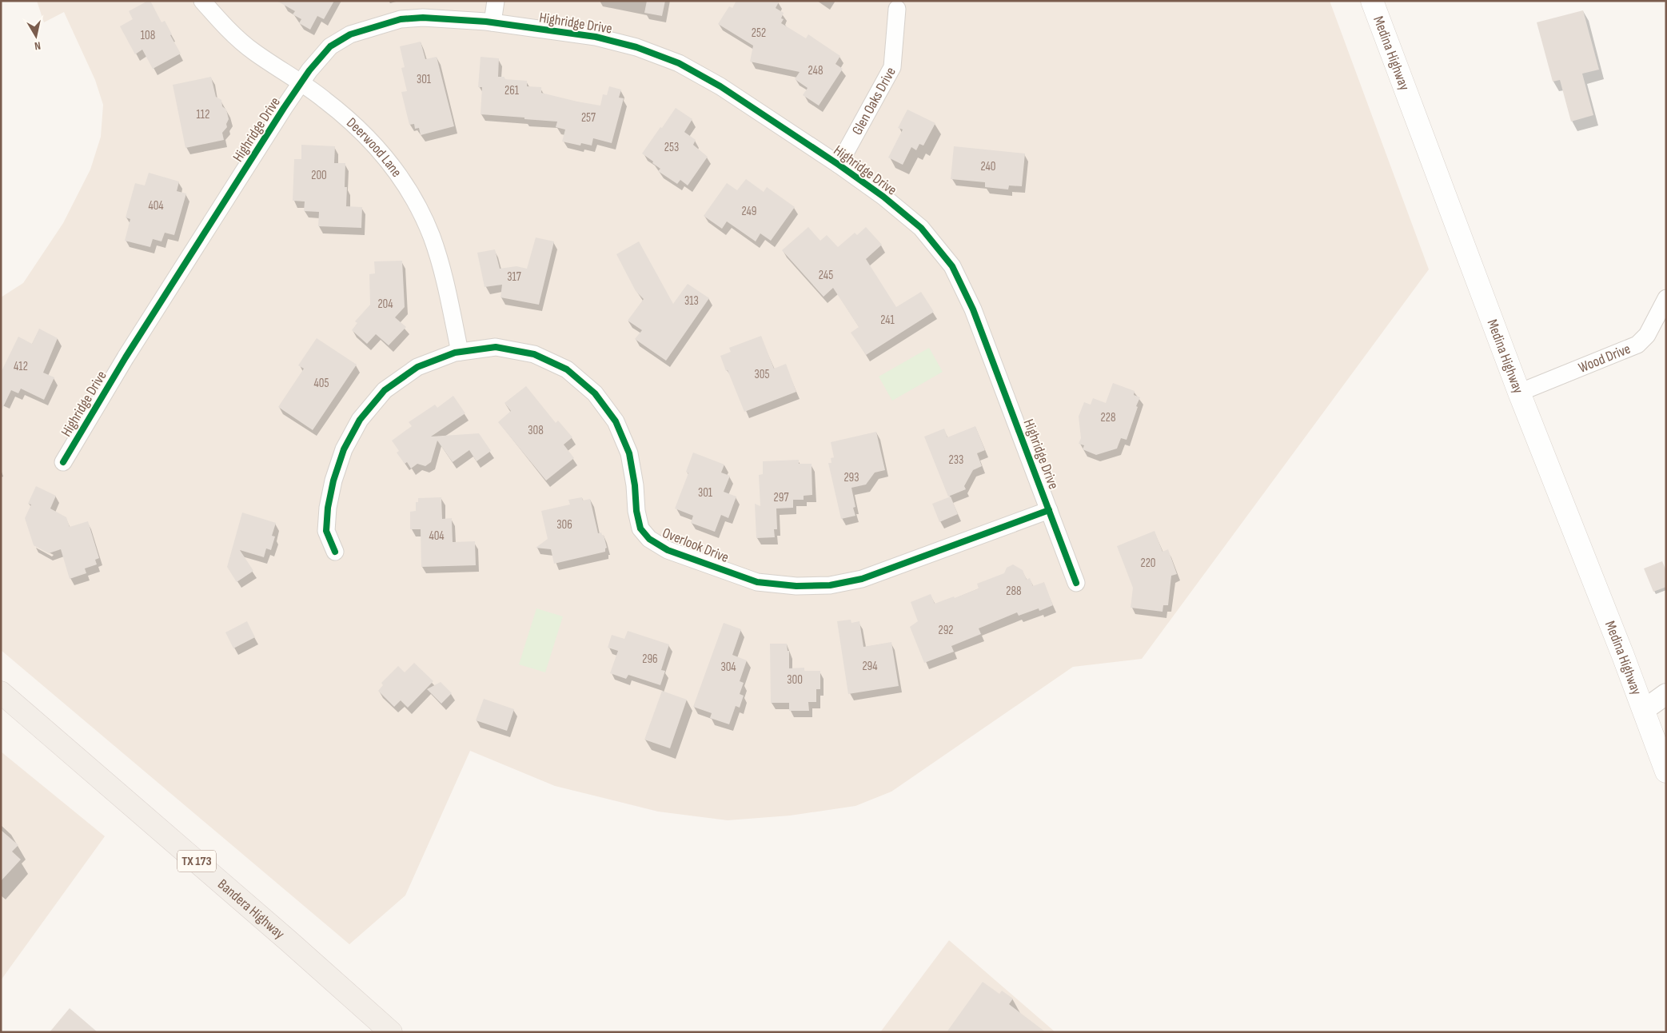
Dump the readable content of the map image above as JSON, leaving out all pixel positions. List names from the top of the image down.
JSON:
{
  "streets": {
    "main road": ["Medina Highway", "TX 173", "Bandera Highway"],
    "street": [
      "Highridge Drive",
      "Glen Oaks Drive",
      "Deerwood Lane",
      "Wood Drive",
      "Overlook Drive"
    ]
  },
  "crossings": [
    ["Highridge Drive", "Glen Oaks Drive"],
    ["Highridge Drive", "Deerwood Lane"],
    ["Highridge Drive", "Overlook Drive"],
    ["Medina Highway", "Wood Drive"],
    ["Deerwood Lane", "Overlook Drive"]
  ],
  "house_numbers": [
    "252",
    "108",
    "248",
    "301",
    "261",
    "112",
    "257",
    "253",
    "240",
    "200",
    "404",
    "249",
    "245",
    "317",
    "313",
    "204",
    "241",
    "412",
    "305",
    "405",
    "228",
    "308",
    "233",
    "293",
    "301",
    "297",
    "306",
    "404",
    "220",
    "288",
    "292",
    "296",
    "294",
    "304",
    "300"
  ],
  "north": "bottom"
}
